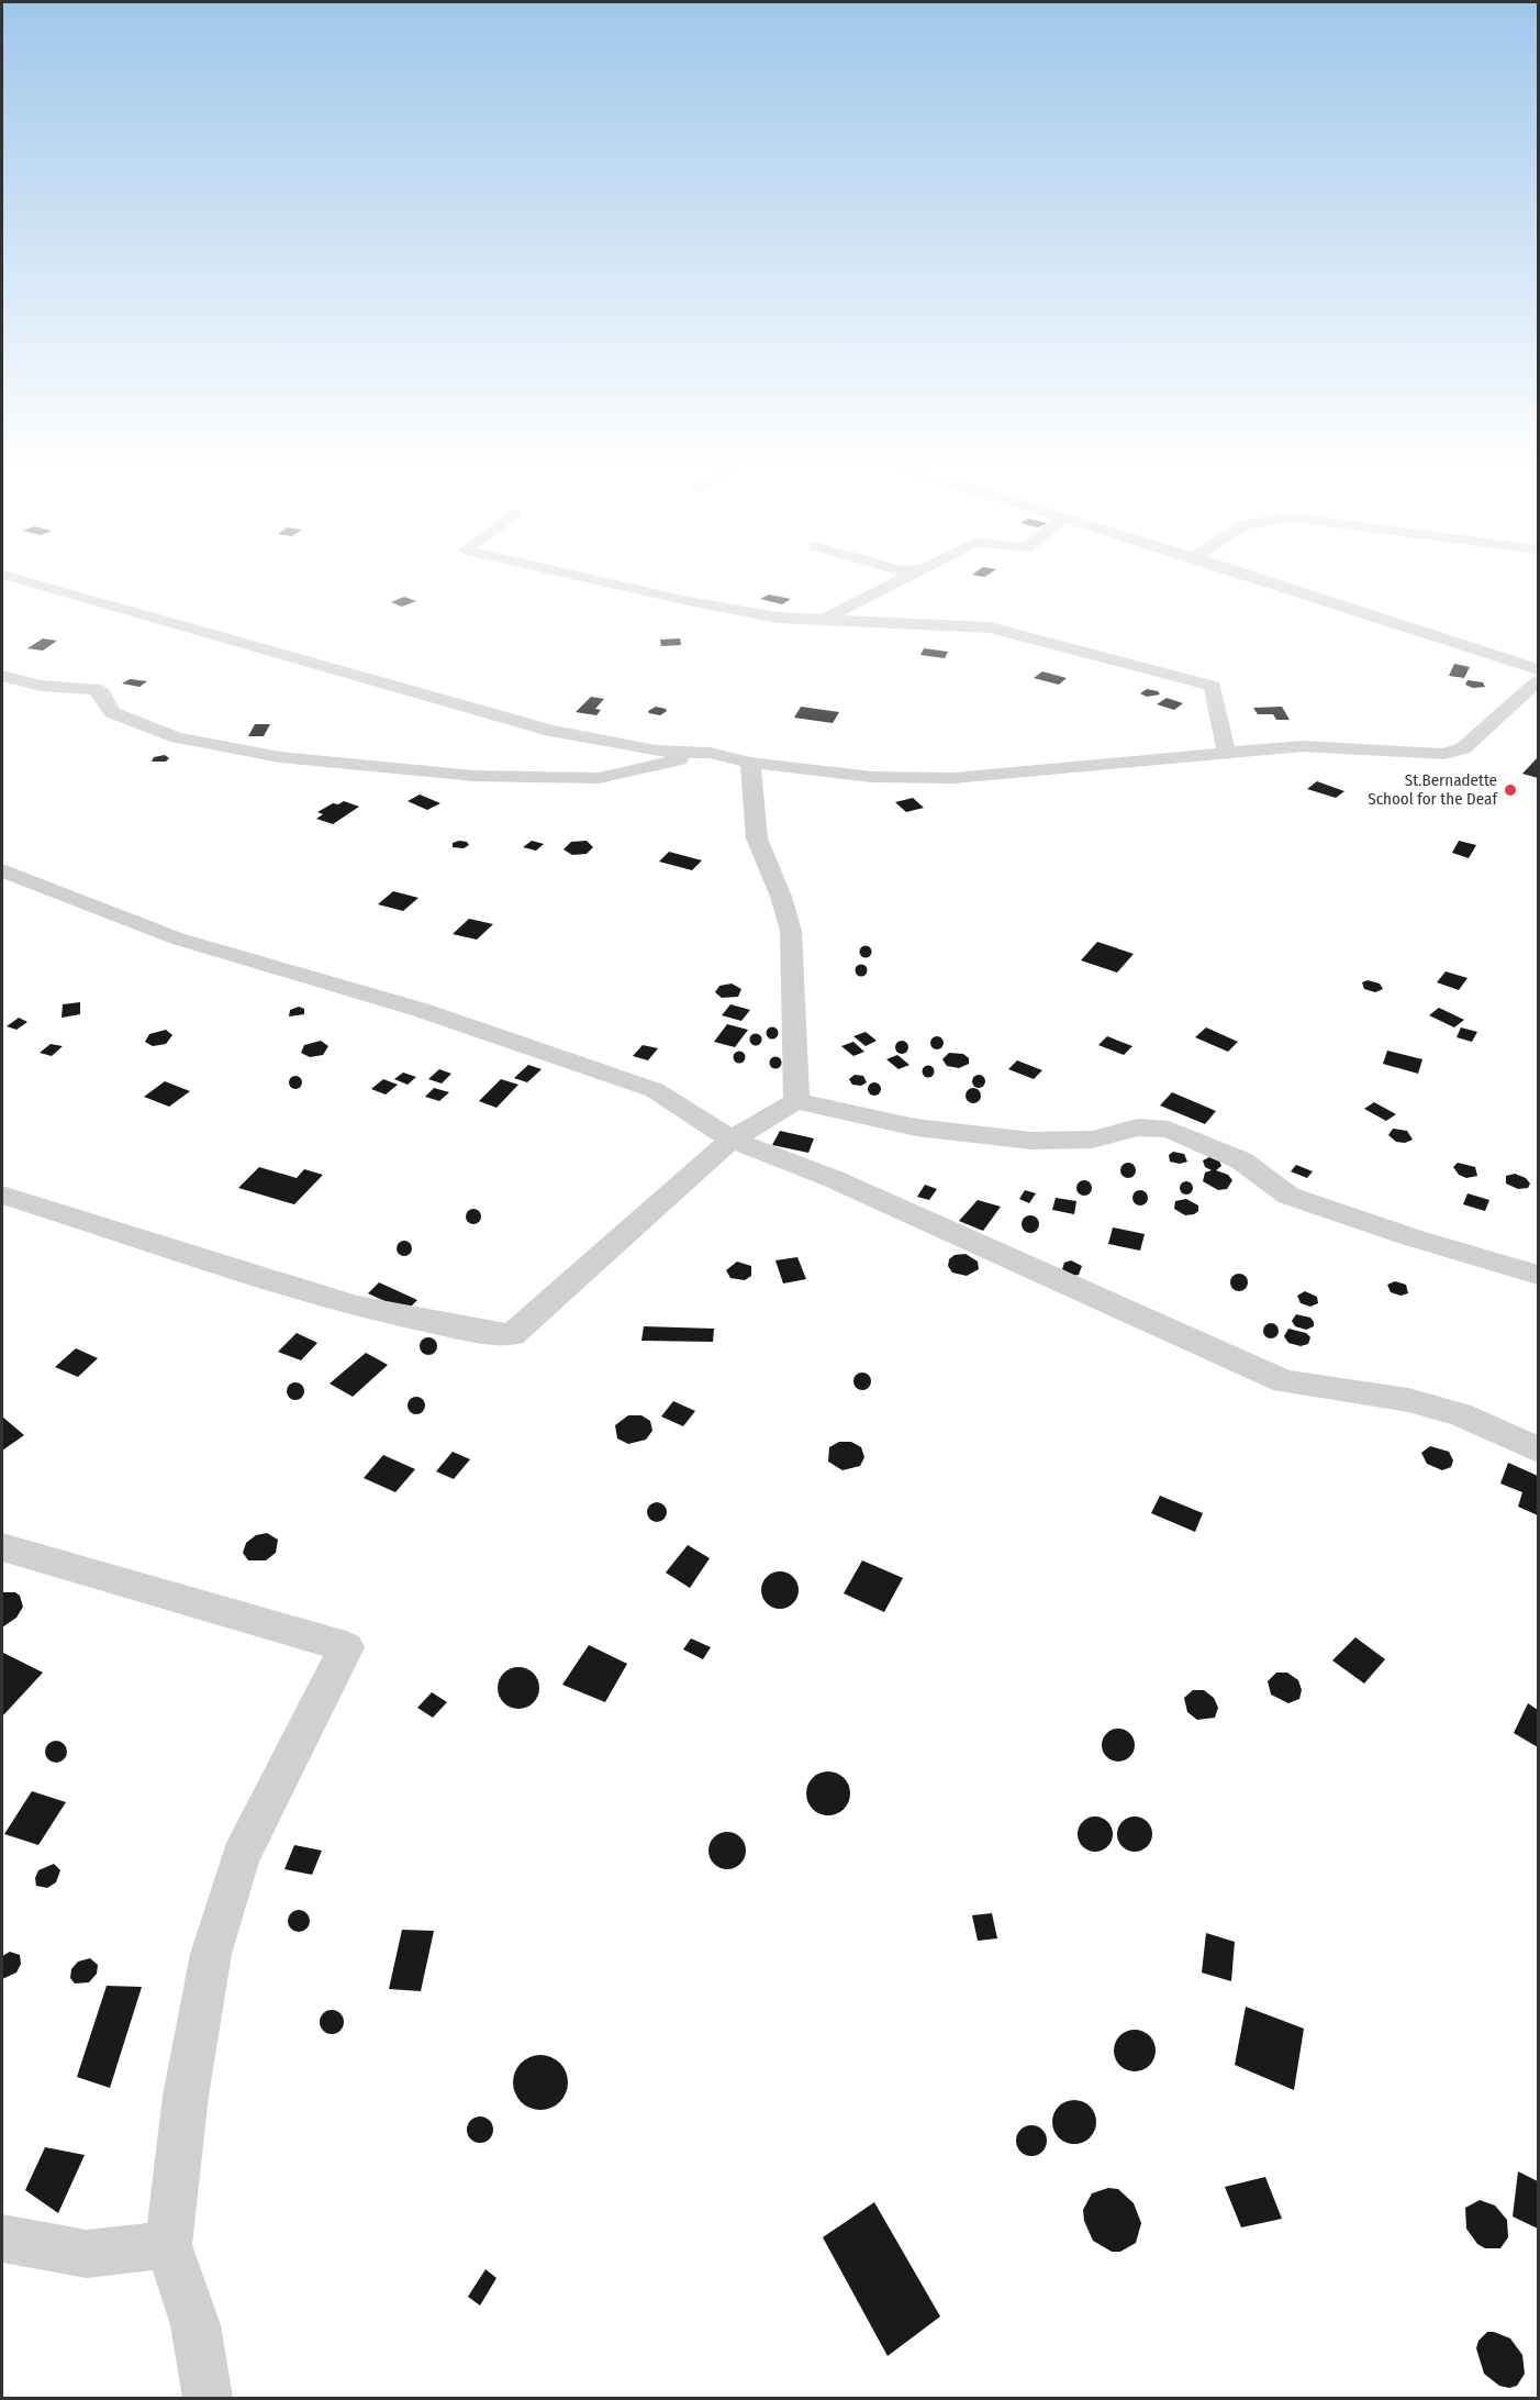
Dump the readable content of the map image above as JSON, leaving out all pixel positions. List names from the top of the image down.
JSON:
{
  "places": ["St.Bernadette School for the Deaf"]
}
